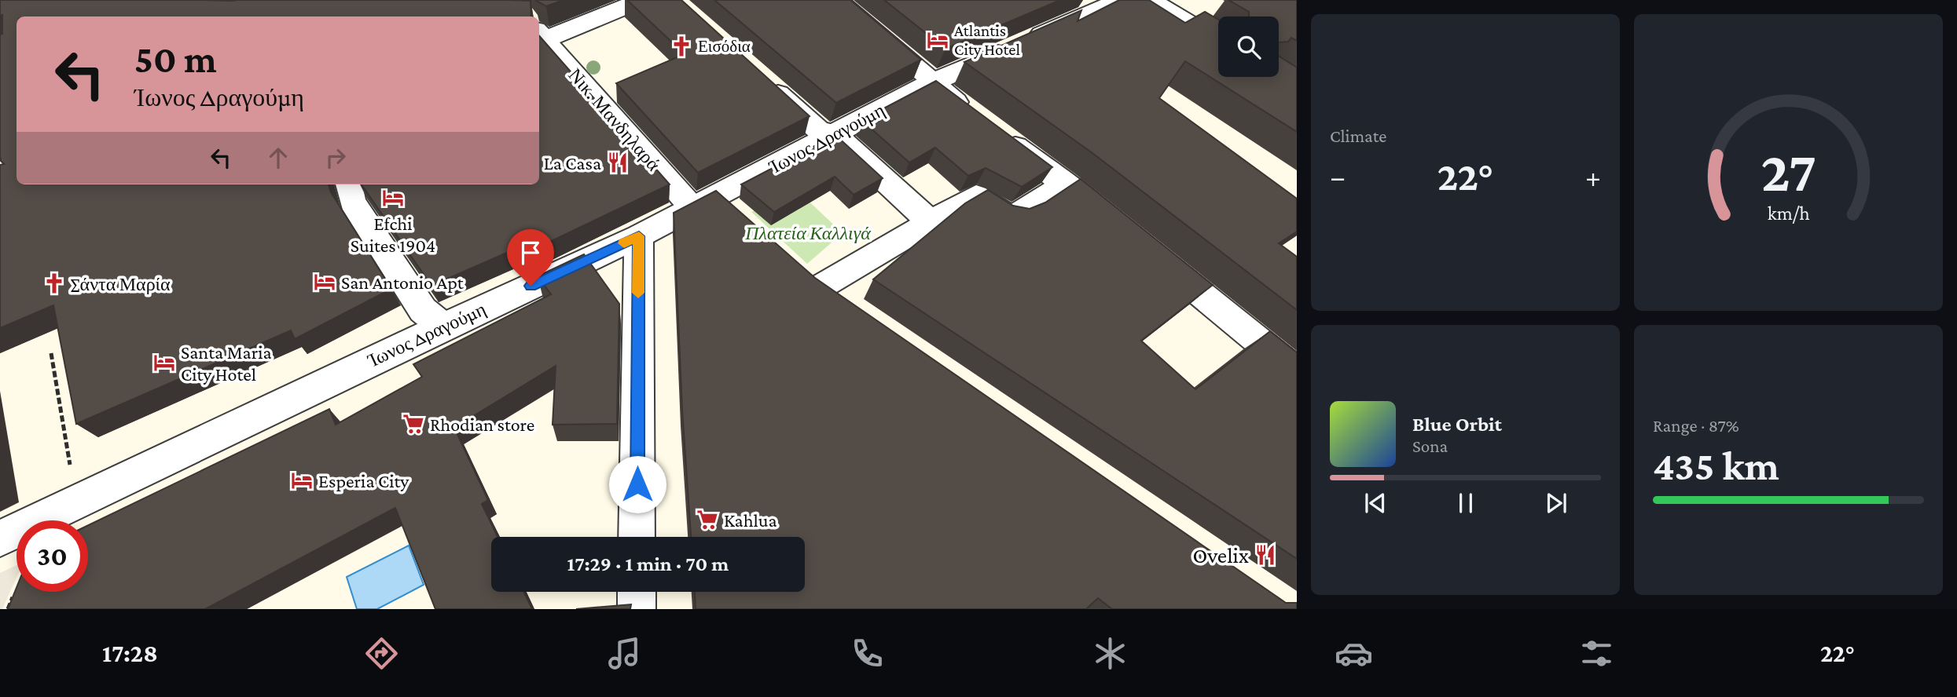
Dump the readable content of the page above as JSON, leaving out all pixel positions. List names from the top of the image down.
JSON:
{
  "streets": {
    "street": ["Νικ. Μανδηλαρά", "Ίωνος Δραγούμη"]
  },
  "crossings": [
    ["Νικ. Μανδηλαρά", "Ίωνος Δραγούμη"]
  ],
  "parks": ["Πλατεία Καλλιγά"],
  "places": {
    "hotel": [
      "Atlantis City Hotel",
      "Efchi Suites 1904",
      "San Antonio Apt",
      "Santa Maria City Hotel",
      "Esperia City"
    ],
    "church": ["Εισόδια", "Σάντα Μαρία"],
    "restaurant": ["La Casa", "Ovelix"],
    "supermarket": ["Rhodian store", "Kahlua"]
  },
  "page": {
    "tile": [
      "Climate",
      ["Range · 87%", "435 km"]
    ],
    "turn": ["50 m", "Ίωνος Δραγούμη"],
    "heat": ["−", "22°", "+"],
    "song": ["Blue Orbit", "Sona"],
    "limit": "30",
    "trip": "17:29 · 1 min · 70 m",
    "tabs": ["17:28", "22°"],
    "gauge": ["27", "km/h"]
  }
}
